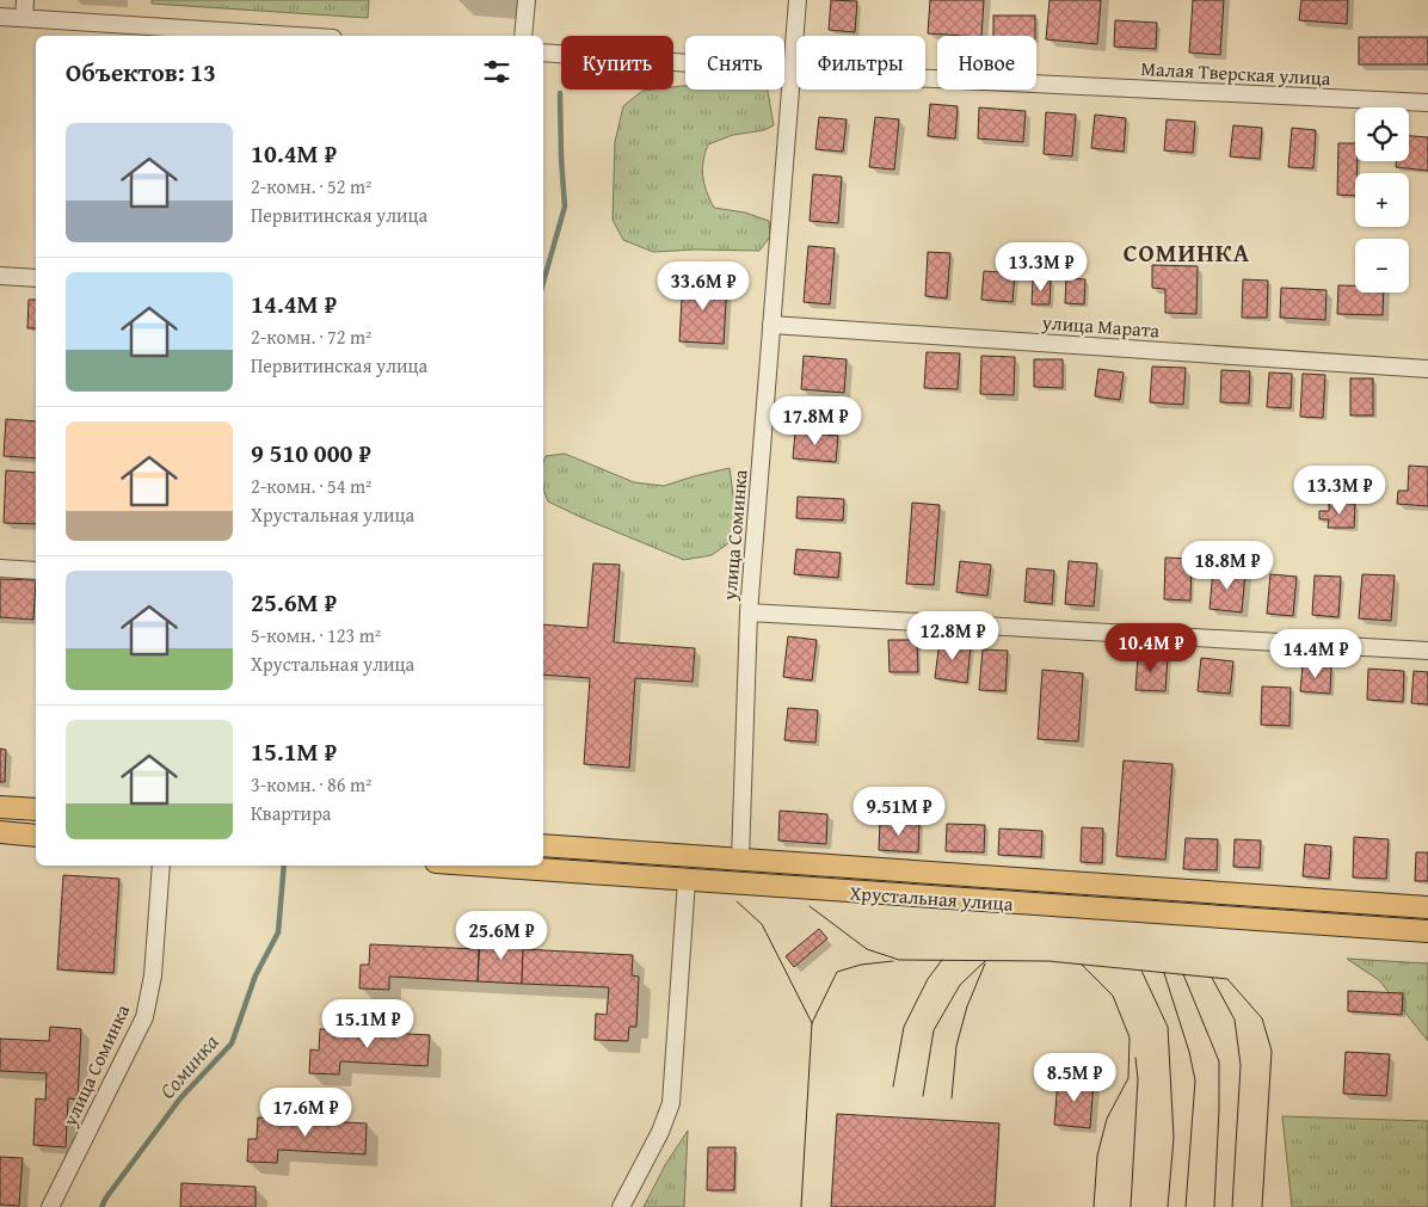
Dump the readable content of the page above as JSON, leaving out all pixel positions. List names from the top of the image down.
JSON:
{
  "streets": {
    "main road": ["Хрустальная улица"],
    "street": ["Малая Тверская улица", "улица Марата", "улица Соминка"]
  },
  "crossings": [
    ["Малая Тверская улица", "улица Соминка"],
    ["улица Марата", "улица Соминка"],
    ["улица Соминка", "Хрустальная улица"]
  ],
  "districts": ["СОМИНКА"],
  "water": ["Соминка"],
  "page": {
    "chip": [
      "Купить",
      "Снять",
      "Фильтры",
      "Новое"
    ],
    "heading": "Объектов: 13",
    "map_buttons": ["+", "−"],
    "list": [
      {
        "name": "10.4M ₽",
        "note": "2-комн. · 52 m² · Первитинская улица"
      },
      {
        "name": "14.4M ₽",
        "note": "2-комн. · 72 m² · Первитинская улица"
      },
      {
        "name": "9 510 000 ₽",
        "note": "2-комн. · 54 m² · Хрустальная улица"
      },
      {
        "name": "25.6M ₽",
        "note": "5-комн. · 123 m² · Хрустальная улица"
      },
      {
        "name": "15.1M ₽",
        "note": "3-комн. · 86 m² · Квартира"
      }
    ],
    "price": [
      "13.3M ₽",
      "33.6M ₽",
      "17.8M ₽",
      "13.3M ₽",
      "18.8M ₽",
      "12.8M ₽",
      "10.4M ₽",
      "14.4M ₽",
      "9.51M ₽",
      "25.6M ₽",
      "15.1M ₽",
      "8.5M ₽",
      "17.6M ₽"
    ]
  }
}
